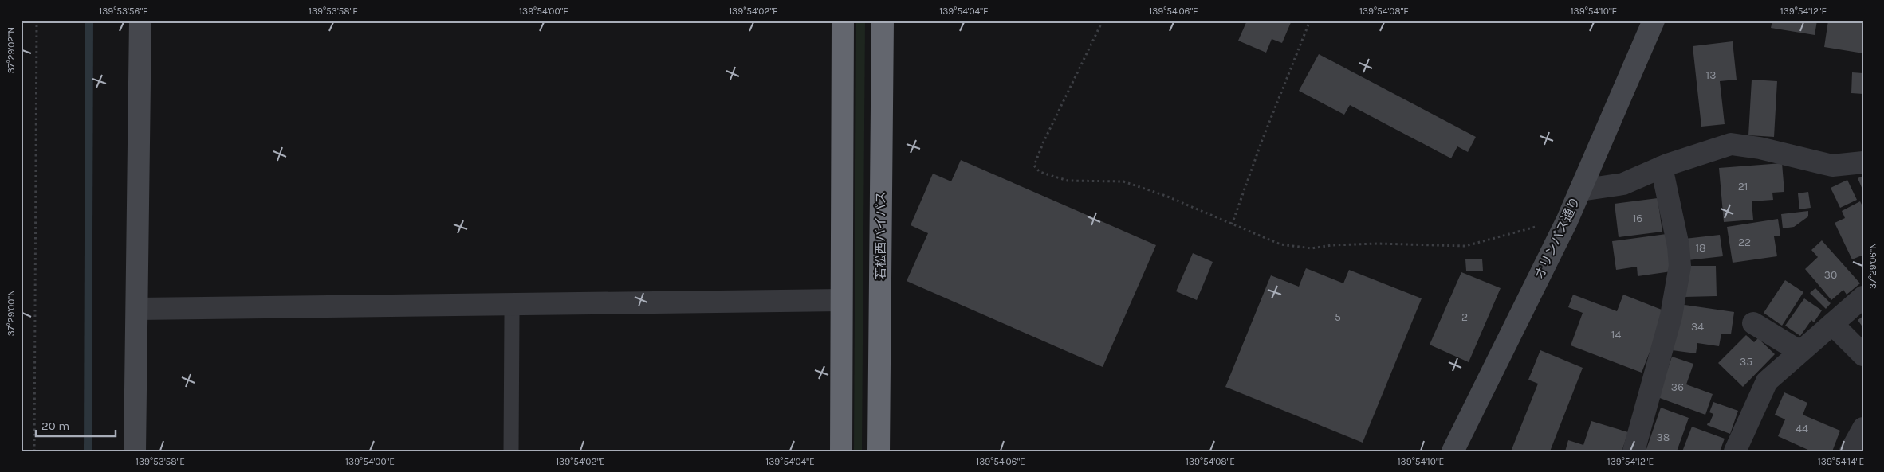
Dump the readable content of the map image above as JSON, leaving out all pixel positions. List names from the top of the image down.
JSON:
{
  "streets": {
    "highway": ["若松西バイパス"],
    "street": ["オリンパス通り"]
  },
  "house_numbers": [
    "13",
    "21",
    "16",
    "22",
    "18",
    "30",
    "5",
    "2",
    "34",
    "14",
    "35",
    "36",
    "44",
    "38"
  ],
  "scale_bar": "20 m",
  "coordinates": [
    "139°53'56\"E",
    "139°53'58\"E",
    "139°54'00\"E",
    "139°54'02\"E",
    "139°54'04\"E",
    "139°54'06\"E",
    "139°54'08\"E",
    "139°54'10\"E",
    "139°54'12\"E",
    "37°29'02\"N",
    "37°29'06\"N",
    "37°29'00\"N",
    "139°54'14\"E"
  ]
}
